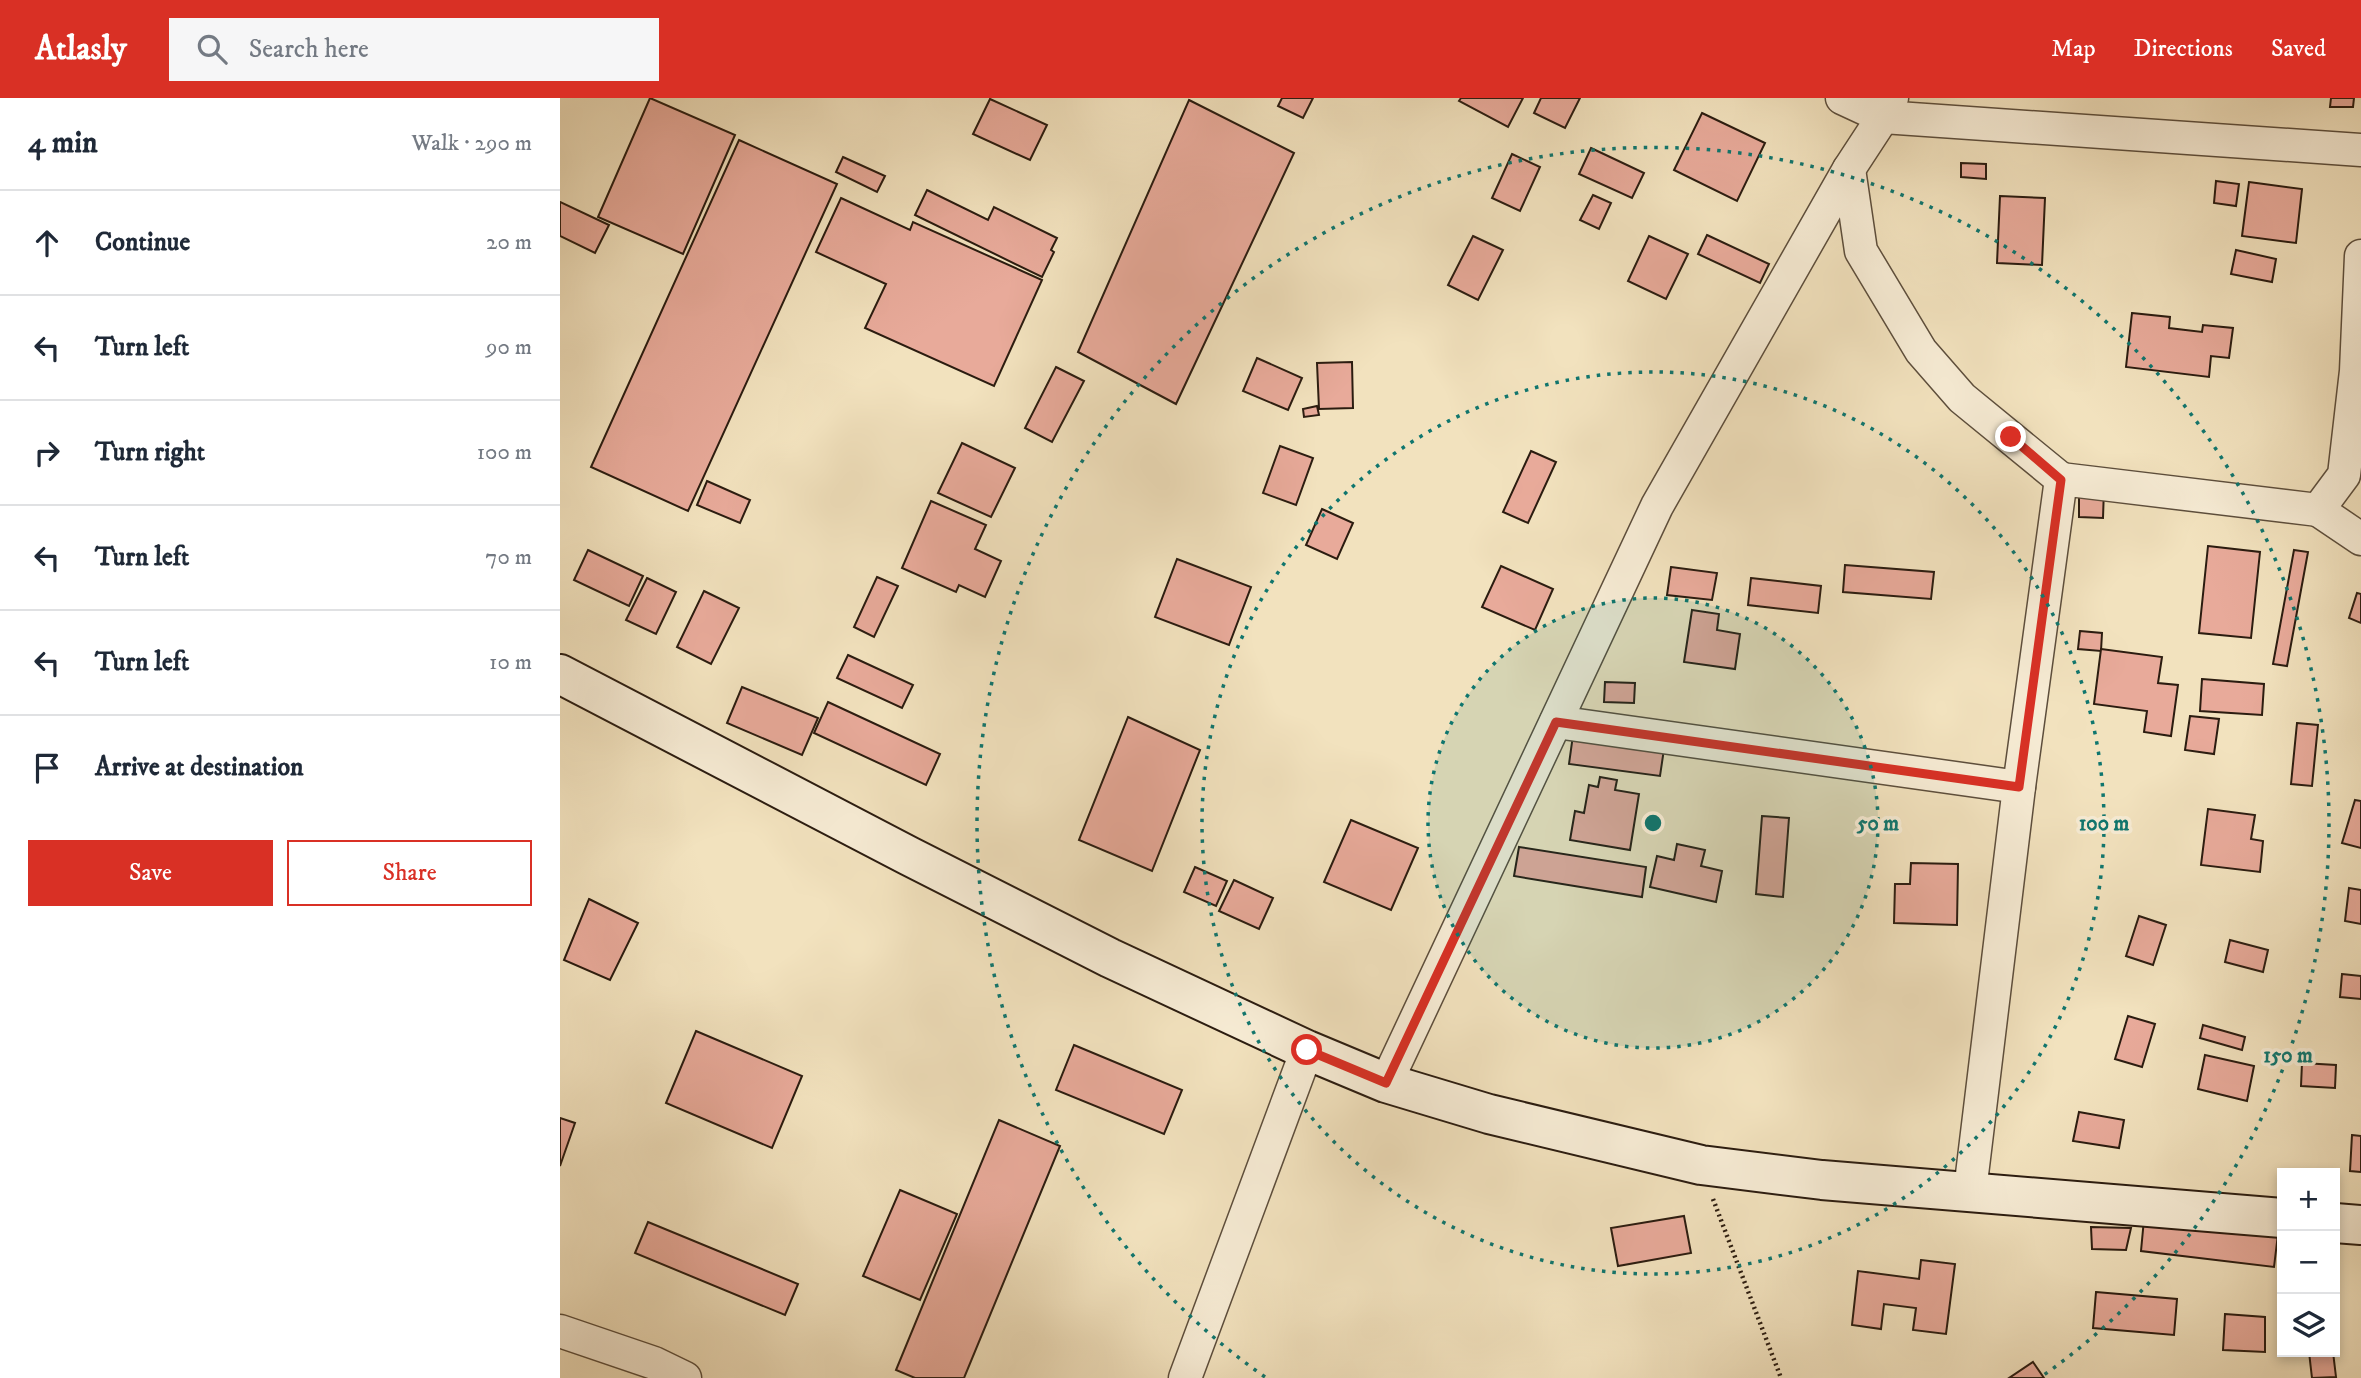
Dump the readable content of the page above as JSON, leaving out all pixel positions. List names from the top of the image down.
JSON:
{
  "page": {
    "header": "Atlasly",
    "search": "Search here",
    "nav": ["Map", "Directions", "Saved"],
    "heading": ["4 min", "Walk · 290 m"],
    "list": [
      ["Continue", "20 m"],
      ["Turn left", "90 m"],
      ["Turn right", "100 m"],
      ["Turn left", "70 m"],
      ["Turn left", "10 m"],
      "Arrive at destination"
    ],
    "buttons": ["Save", "Share"],
    "map_buttons": ["+", "−"]
  },
  "rings": ["50 m", "100 m", "150 m"]
}
